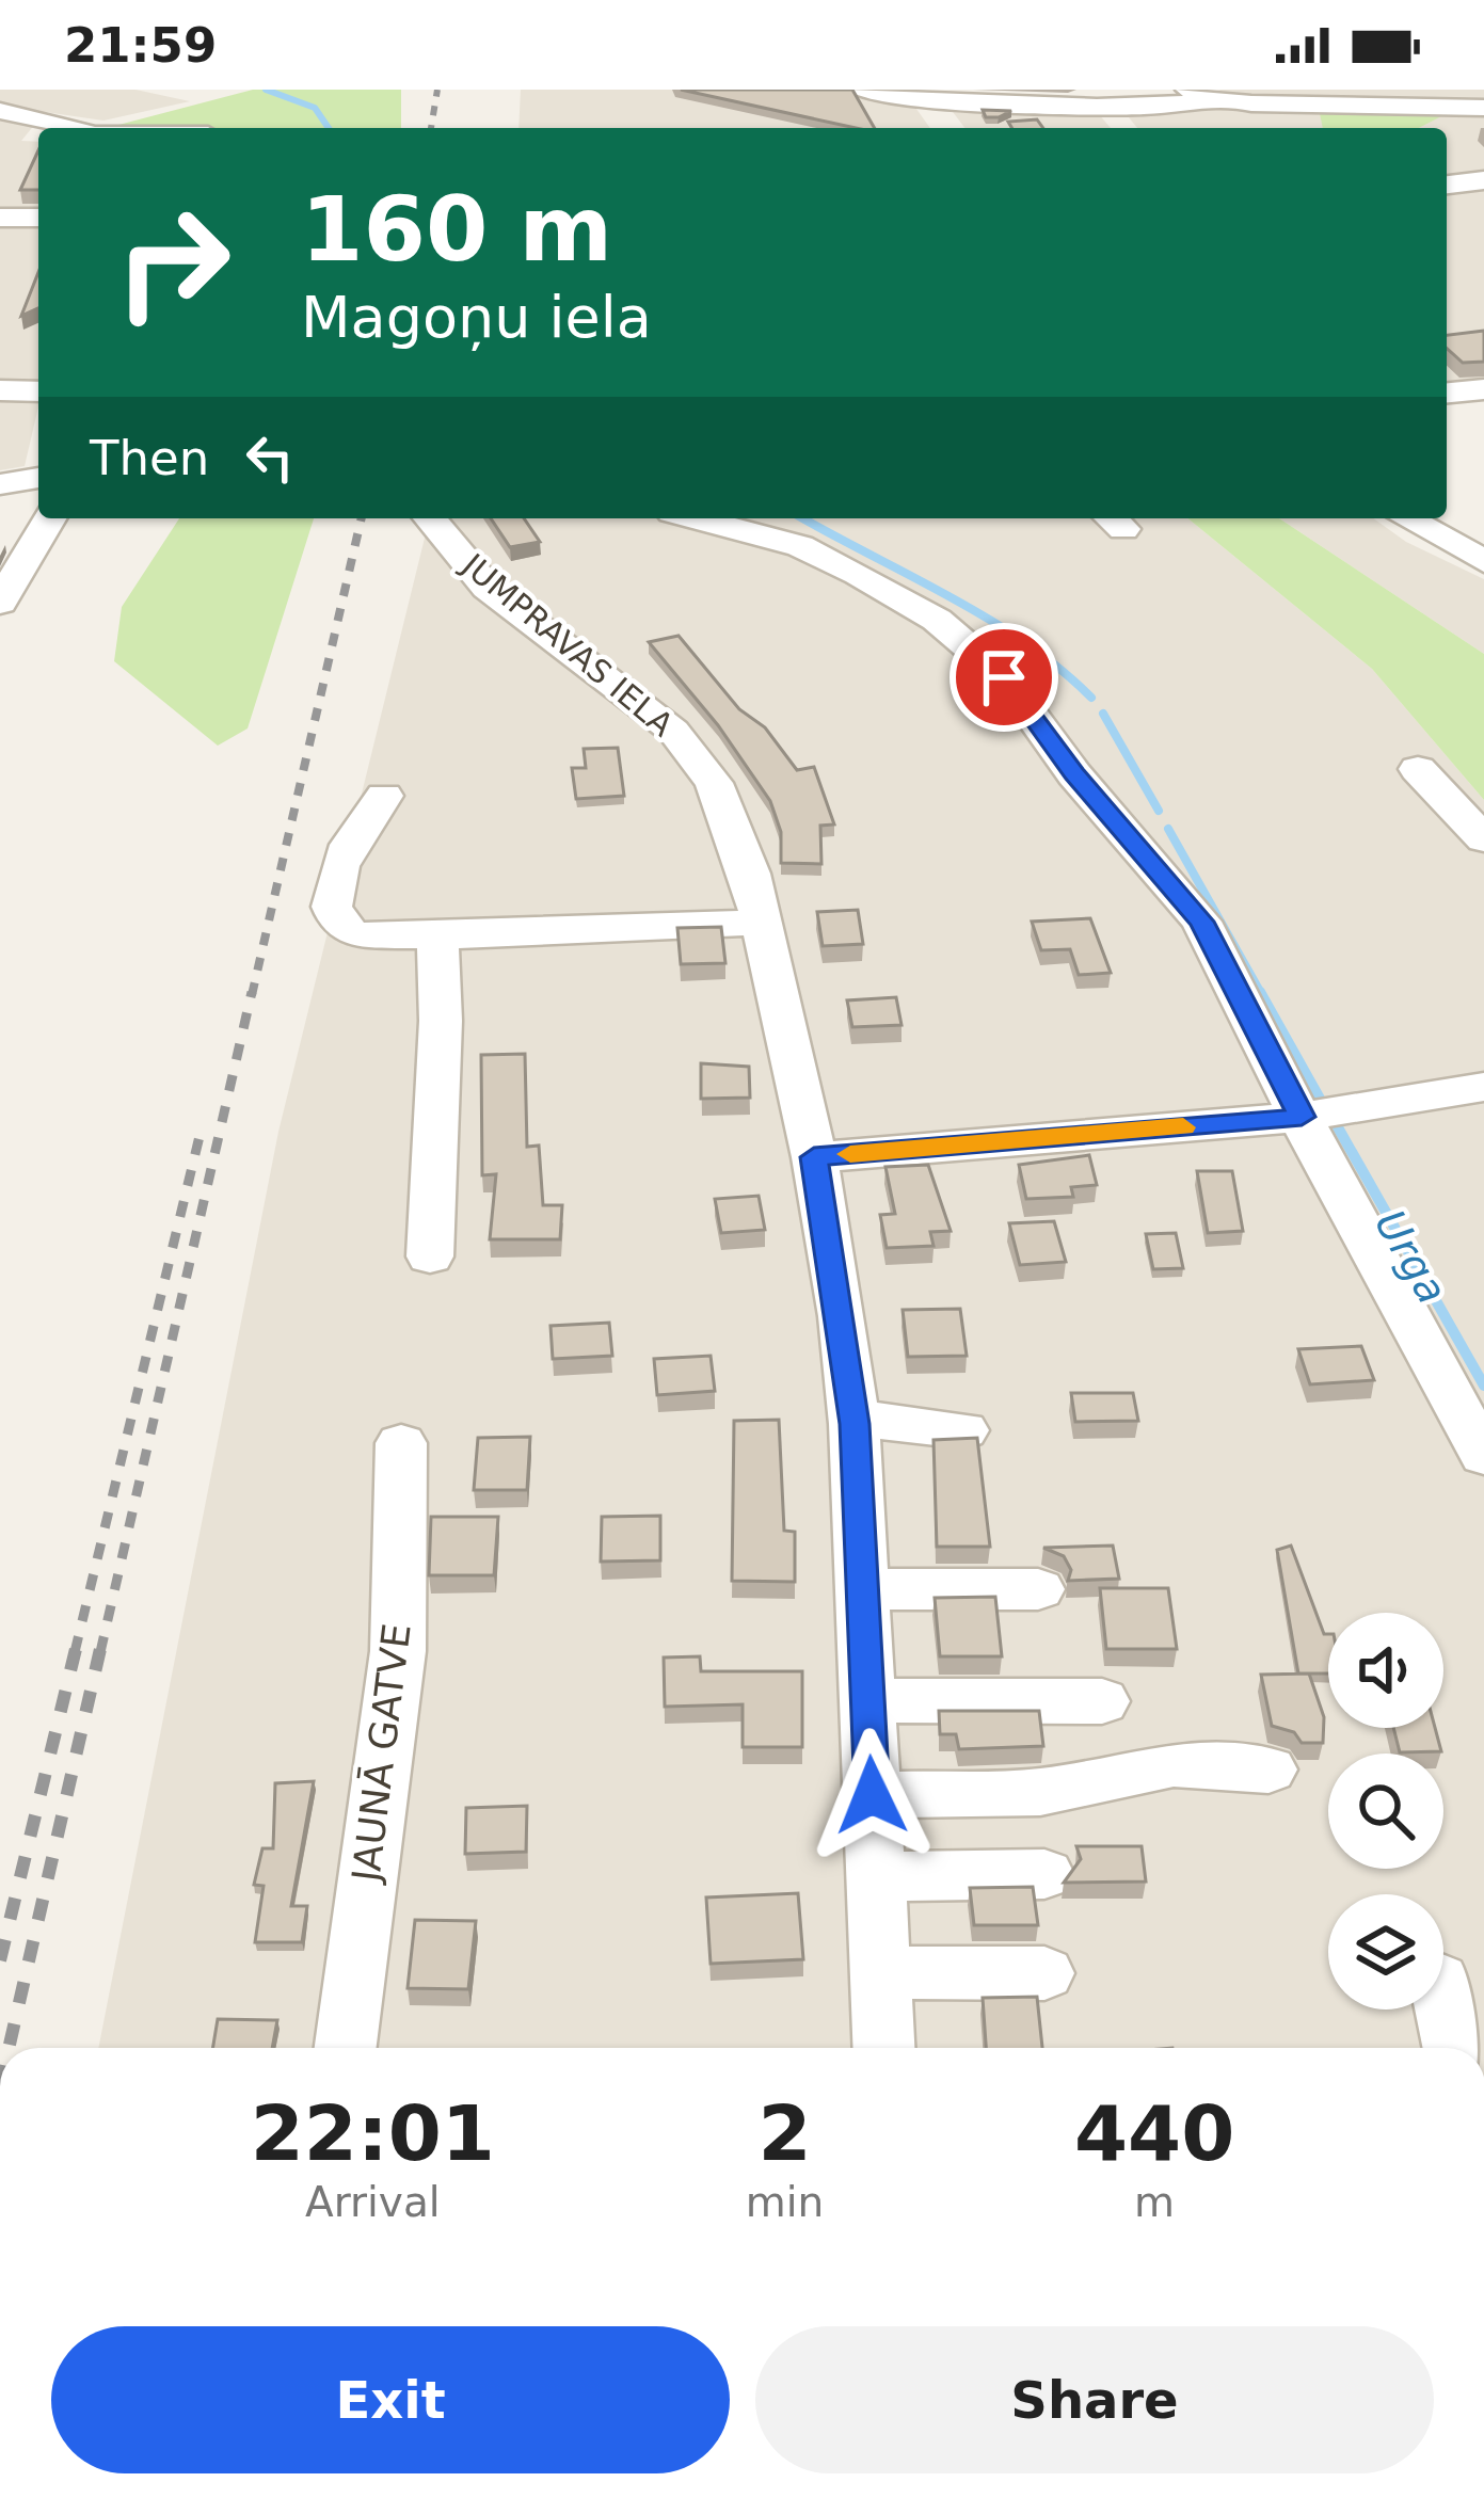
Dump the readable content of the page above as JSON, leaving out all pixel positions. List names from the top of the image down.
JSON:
{
  "streets": {
    "street": ["JUMPRAVAS IELA", "JAUNĀ GATVE"]
  },
  "water": ["Urga"],
  "page": {
    "status": "21:59",
    "turn": ["160 m", "Magoņu iela"],
    "then": "Then",
    "eta": [
      "22:01",
      "Arrival",
      "2",
      "min",
      "440",
      "m"
    ],
    "buttons": ["Exit", "Share"]
  }
}
